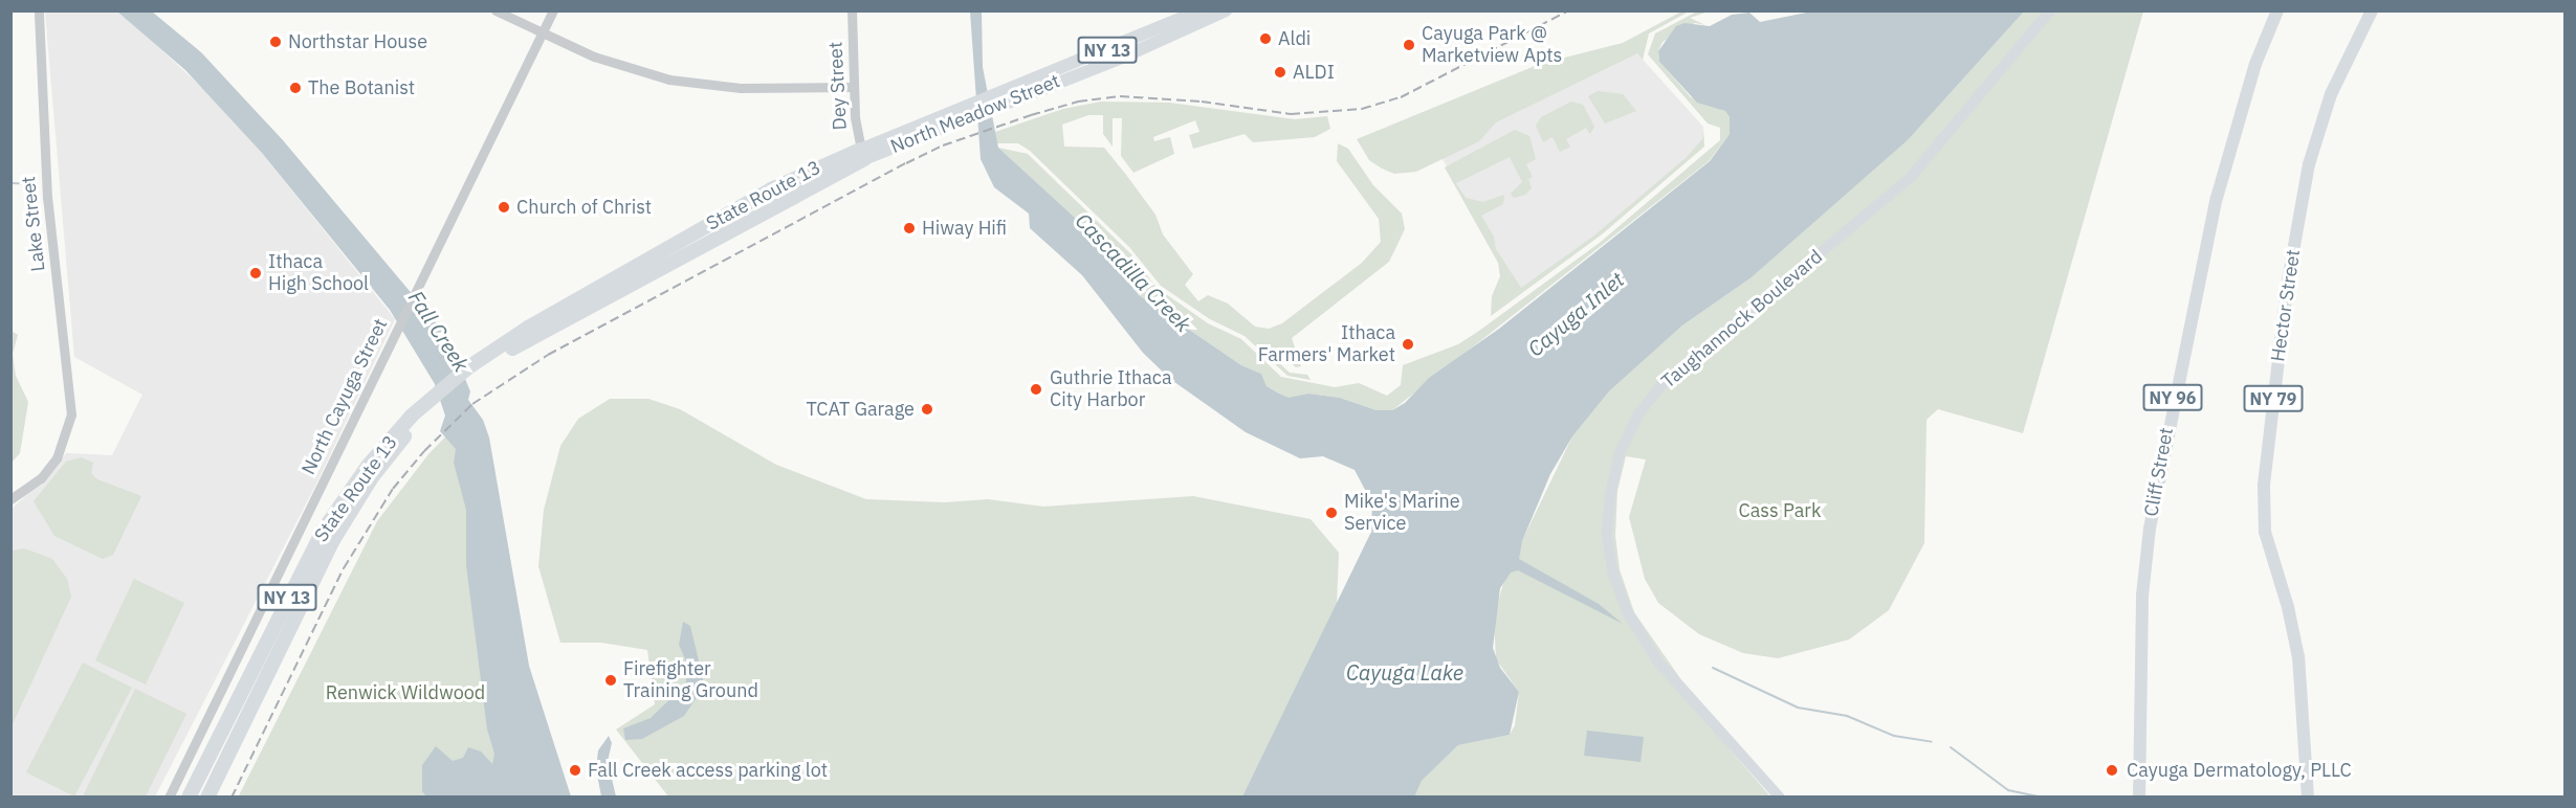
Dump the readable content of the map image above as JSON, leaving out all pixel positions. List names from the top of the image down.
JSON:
{
  "streets": {
    "highway": ["NY 13", "State Route 13"],
    "main road": [
      "North Meadow Street",
      "Hector Street",
      "Taughannock Boulevard",
      "NY 96",
      "NY 79",
      "Cliff Street"
    ],
    "street": ["Dey Street", "Lake Street", "North Cayuga Street"]
  },
  "crossings": [
    ["Dey Street", "North Meadow Street"],
    ["Dey Street", "State Route 13"],
    ["North Meadow Street", "State Route 13"]
  ],
  "water": [
    "Cascadilla Creek",
    "Cayuga Inlet",
    "Fall Creek",
    "Cayuga Lake"
  ],
  "parks": ["Cass Park", "Renwick Wildwood"],
  "places": [
    "Aldi",
    "Northstar House",
    "Cayuga Park @ Marketview Apts",
    "ALDI",
    "The Botanist",
    "Church of Christ",
    "Hiway Hifi",
    "Ithaca High School",
    "Ithaca Farmers' Market",
    "Guthrie Ithaca City Harbor",
    "TCAT Garage",
    "Mike's Marine Service",
    "Firefighter Training Ground",
    "Fall Creek access parking lot",
    "Cayuga Dermatology, PLLC"
  ]
}
